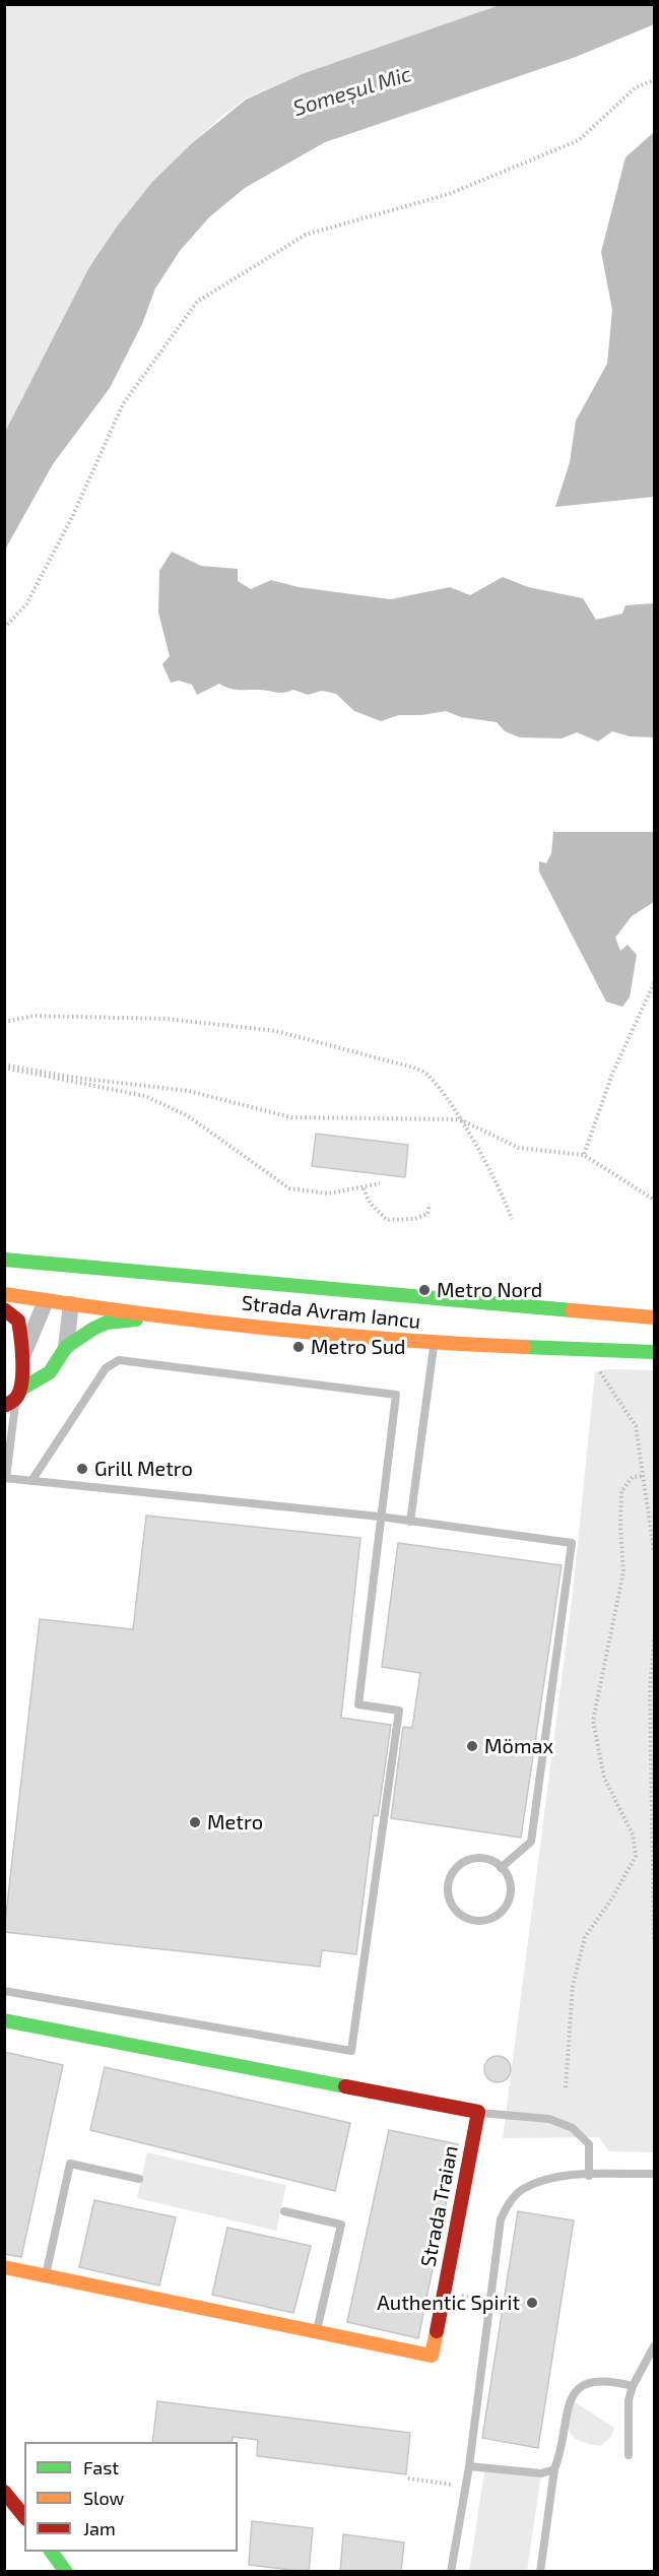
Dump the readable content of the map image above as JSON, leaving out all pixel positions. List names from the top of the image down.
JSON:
{
  "streets": {
    "street": ["Strada Avram Iancu", "Strada Traian"]
  },
  "water": ["Someșul Mic"],
  "places": [
    "Metro Nord",
    "Metro Sud",
    "Grill Metro",
    "Mömax",
    "Metro",
    "Authentic Spirit"
  ],
  "legend": ["Fast", "Slow", "Jam"]
}
